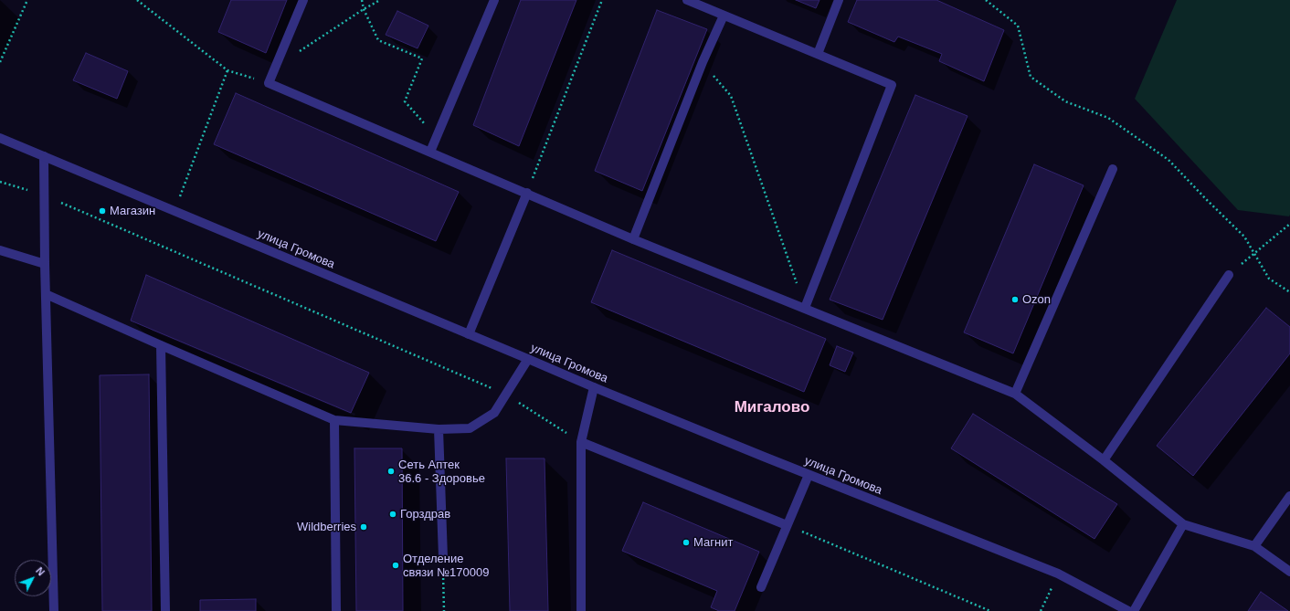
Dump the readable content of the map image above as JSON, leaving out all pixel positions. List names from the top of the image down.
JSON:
{
  "streets": {
    "street": ["улица Громова"]
  },
  "districts": ["Мигалово"],
  "places": [
    "Магазин",
    "Ozon",
    "Сеть Аптек 36.6 - Здоровье",
    "Горздрав",
    "Wildberries",
    "Магнит",
    "Отделение связи №170009"
  ],
  "north": "top right"
}
